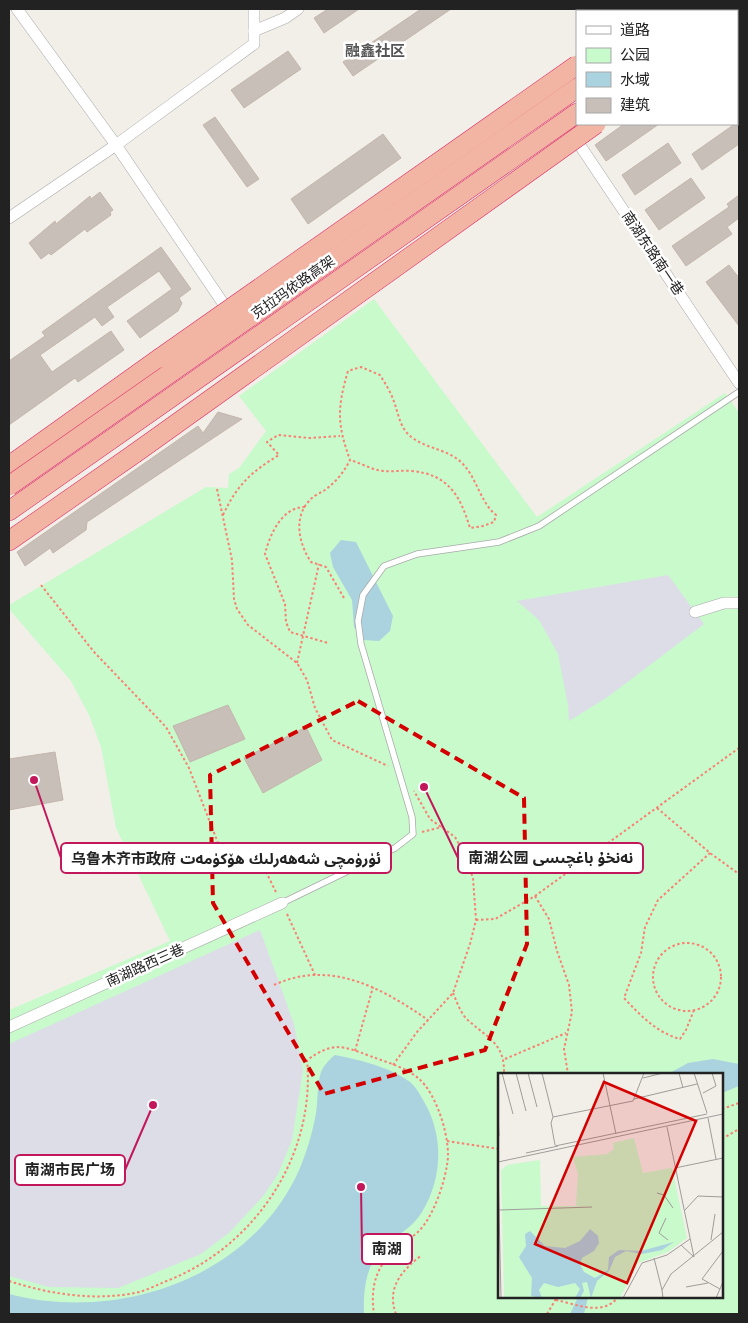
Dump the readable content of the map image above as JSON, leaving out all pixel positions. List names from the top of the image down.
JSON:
{
  "streets": {
    "highway": ["克拉玛依路高架"],
    "street": ["南湖东路南一巷", "南湖路西三巷"]
  },
  "crossings": [
    ["南湖东路南一巷", "克拉玛依路高架"]
  ],
  "districts": ["融鑫社区"],
  "places": [
    "乌鲁木齐市政府 ئۈرۈمچى شەھەرلىك ھۆكۈمەت",
    "南湖公园 نەنخۇ باغچىسى",
    "南湖市民广场",
    "南湖"
  ],
  "legend": [
    "道路",
    "公园",
    "水域",
    "建筑"
  ]
}
